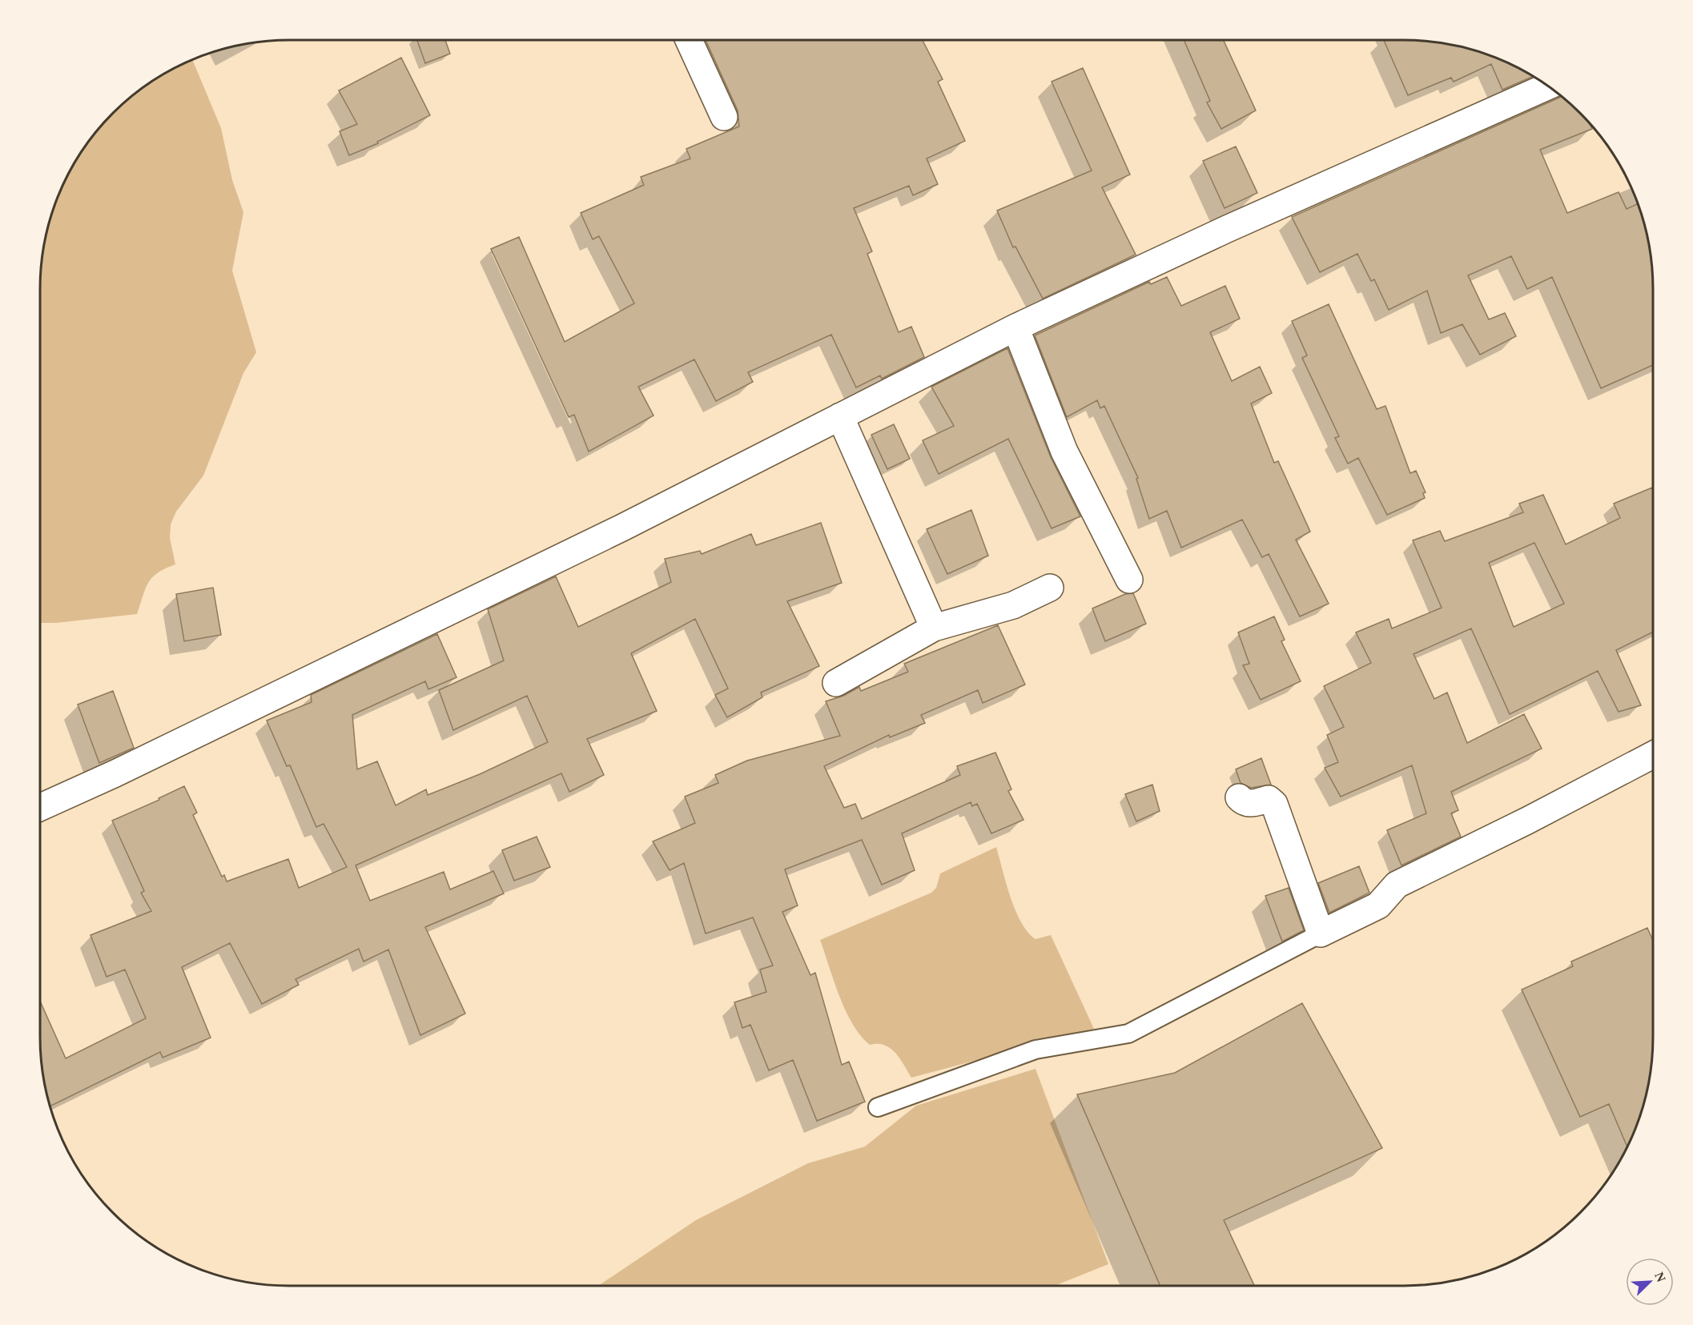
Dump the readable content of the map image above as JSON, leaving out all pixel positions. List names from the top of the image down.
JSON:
{
  "north": "top right"
}
